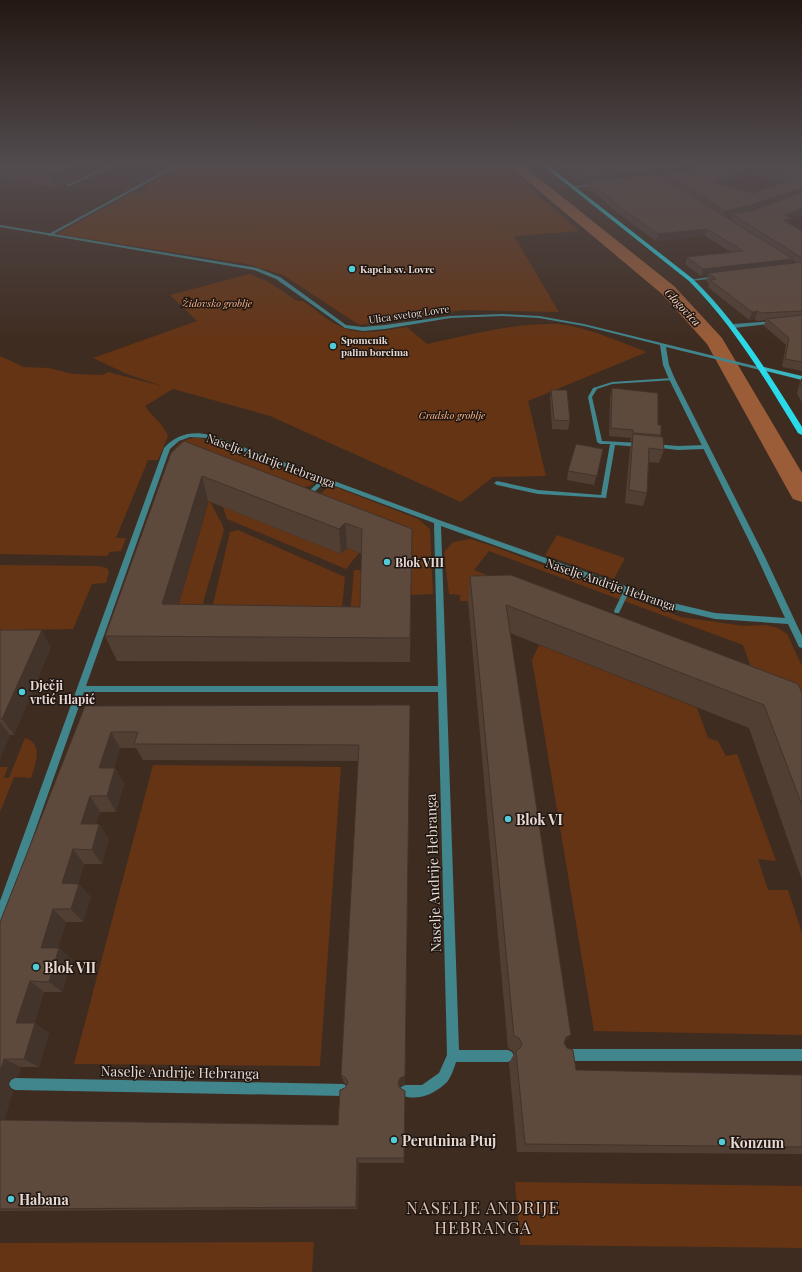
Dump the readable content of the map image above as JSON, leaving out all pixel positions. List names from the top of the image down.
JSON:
{
  "streets": {
    "street": ["Ulica svetog Lovre", "Naselje Andrije Hebranga"]
  },
  "districts": ["NASELJE ANDRIJE HEBRANGA"],
  "water": ["Glogovica"],
  "parks": ["Židovsko groblje", "Gradsko groblje"],
  "places": [
    "Kapela sv. Lovre",
    "Spomenik palim borcima",
    "Blok VIII",
    "Dječji vrtić Hlapić",
    "Blok VI",
    "Blok VII",
    "Perutnina Ptuj",
    "Konzum",
    "Habana"
  ]
}
